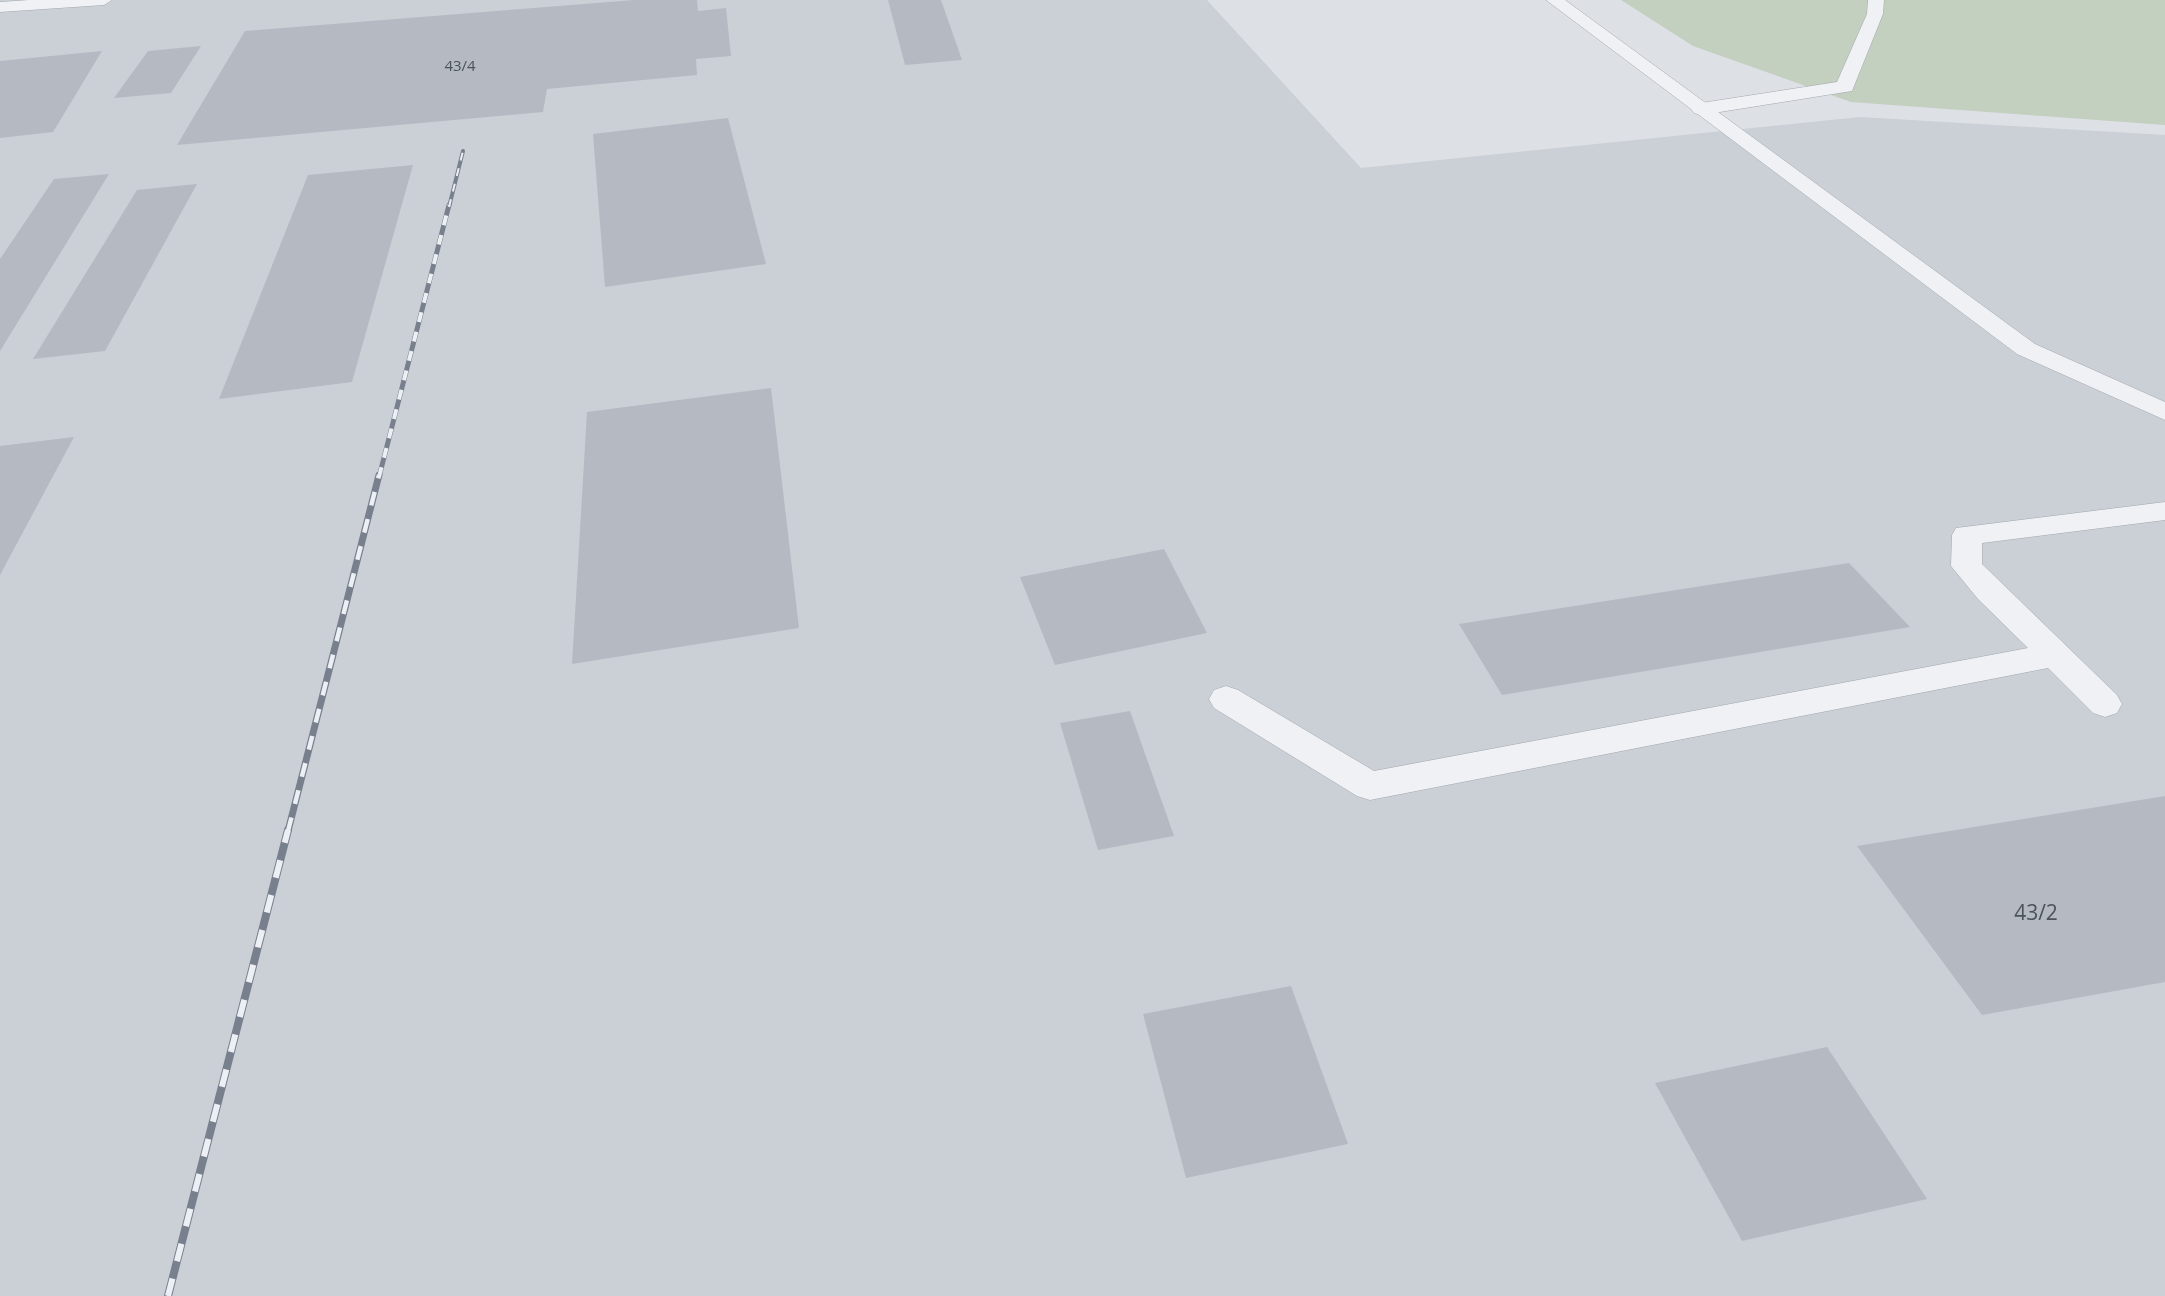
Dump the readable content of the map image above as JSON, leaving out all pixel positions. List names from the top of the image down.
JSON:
{
  "house_numbers": ["43/4", "43/2"]
}
